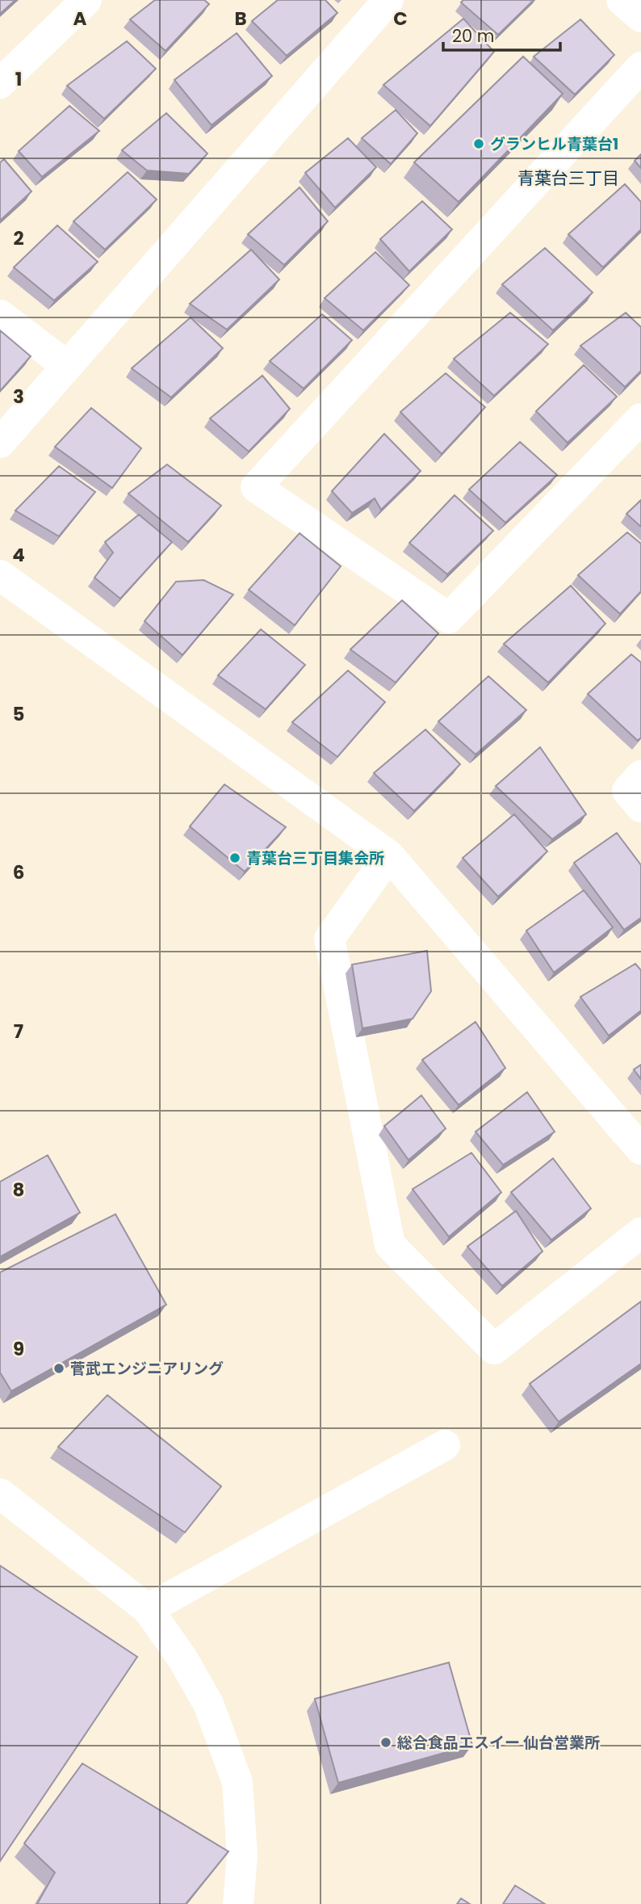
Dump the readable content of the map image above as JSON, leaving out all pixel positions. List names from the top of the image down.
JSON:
{
  "districts": ["青葉台三丁目"],
  "places": [
    "グランヒル青葉台1",
    "青葉台三丁目集会所",
    "菅武エンジニアリング",
    "総合食品エスイー 仙台営業所"
  ],
  "scale_bar": "20 m",
  "grid": {
    "columns": ["A", "B", "C"],
    "rows": [
      "1",
      "2",
      "3",
      "4",
      "5",
      "6",
      "7",
      "8",
      "9"
    ]
  }
}
